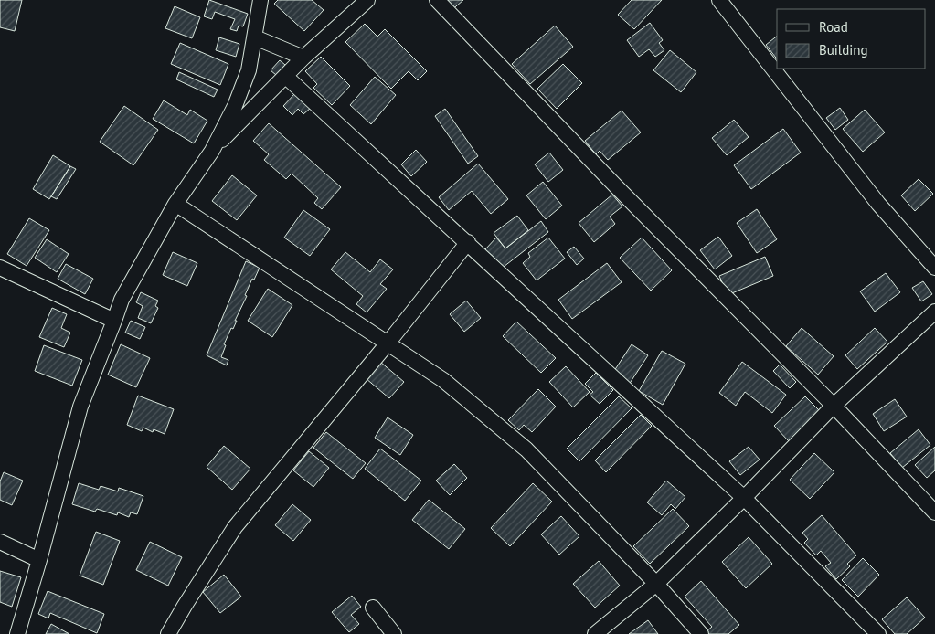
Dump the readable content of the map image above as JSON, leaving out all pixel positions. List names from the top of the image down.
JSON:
{
  "legend": ["Road", "Building"]
}
